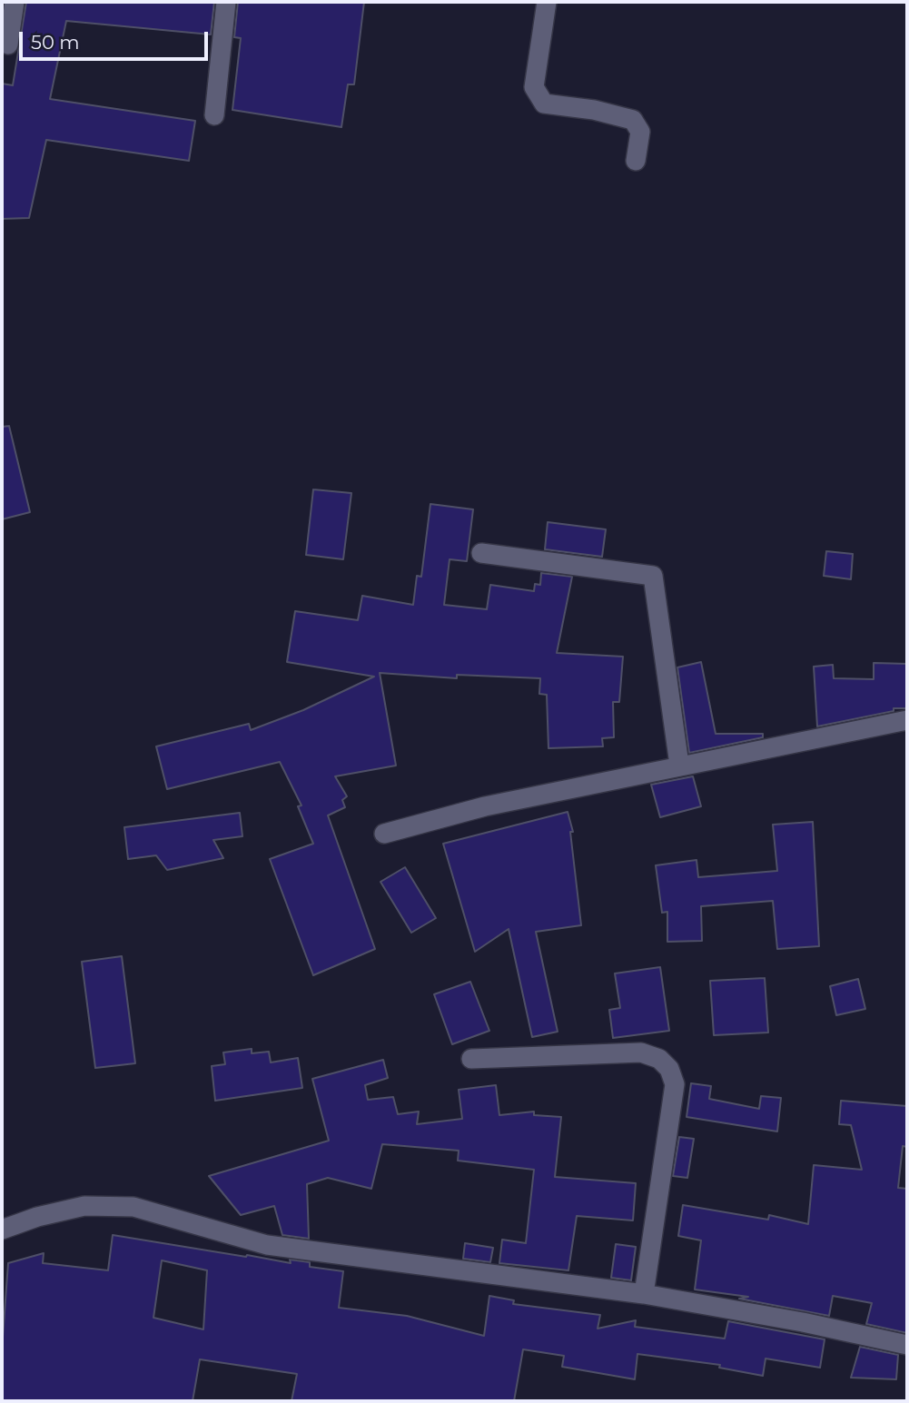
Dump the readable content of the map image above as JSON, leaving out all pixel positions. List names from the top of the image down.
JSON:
{
  "scale_bar": "50 m"
}
